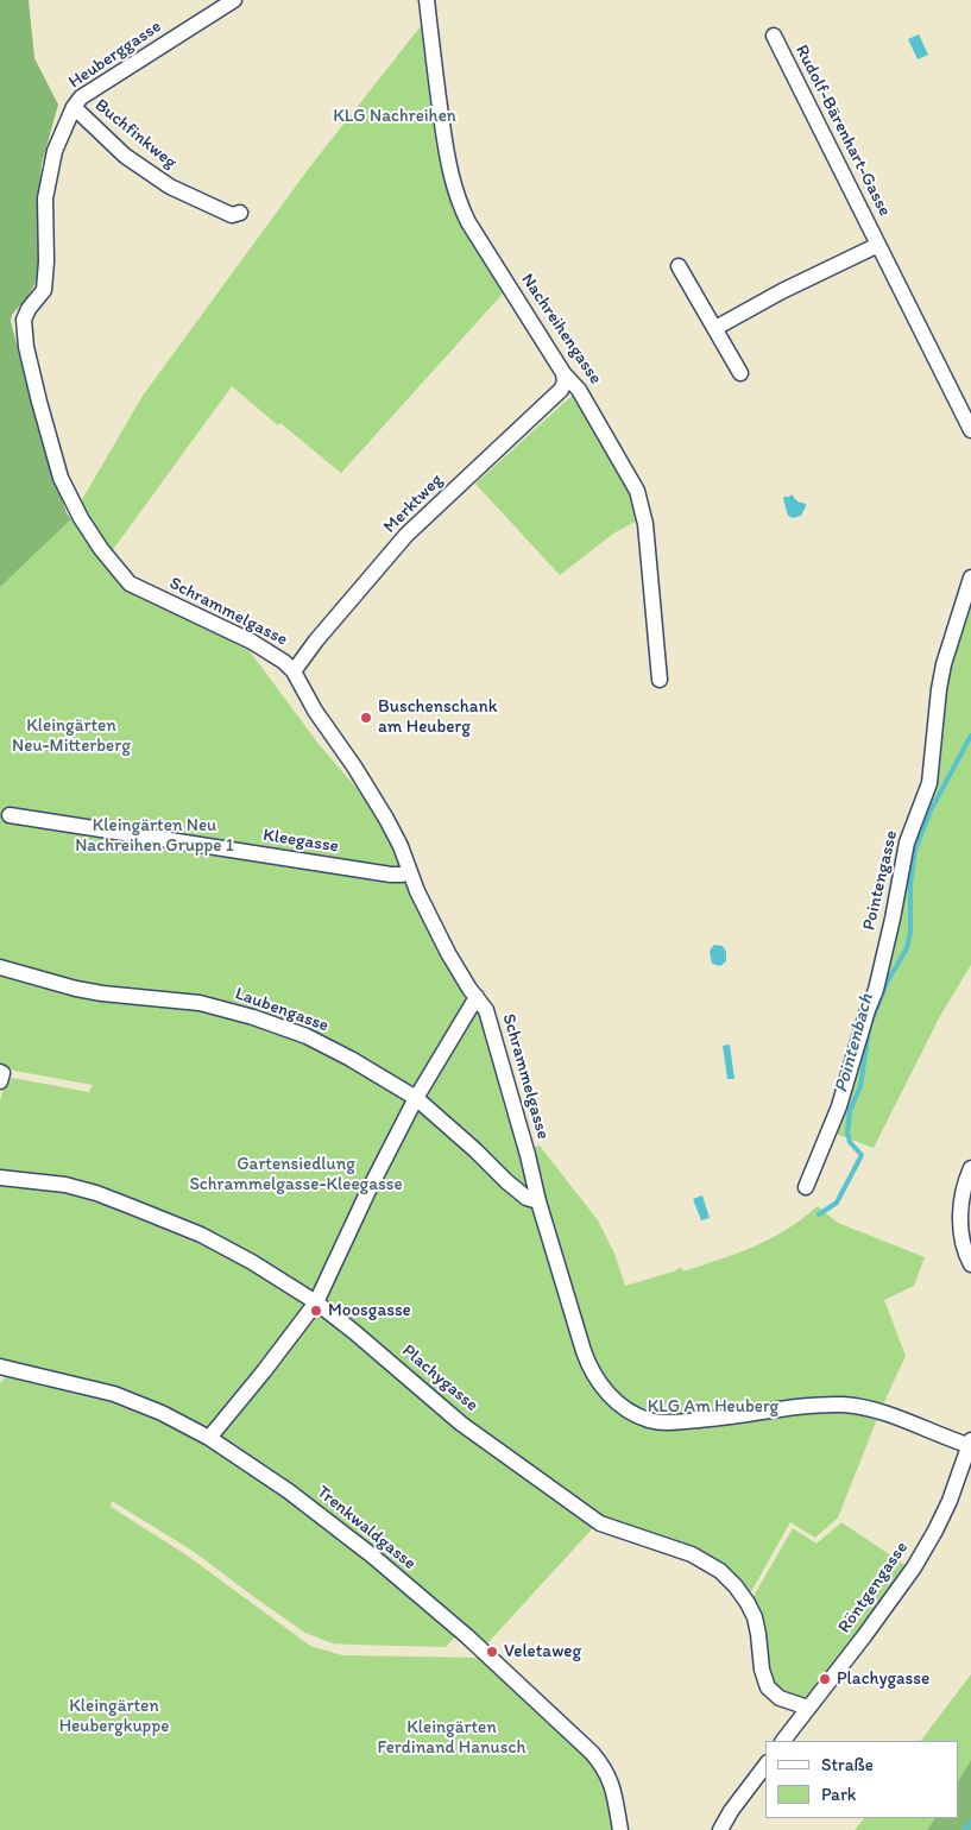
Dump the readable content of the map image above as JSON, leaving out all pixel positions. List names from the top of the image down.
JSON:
{
  "streets": {
    "street": [
      "Heuberggasse",
      "Rudolf-Bärenhart-Gasse",
      "Buchfinkweg",
      "Nachreihengasse",
      "Merktweg",
      "Schrammelgasse",
      "Kleegasse",
      "Pointengasse",
      "Laubengasse",
      "Plachygasse",
      "Trenkwaldgasse",
      "Röntgengasse"
    ]
  },
  "crossings": [
    ["Heuberggasse", "Buchfinkweg"],
    ["Heuberggasse", "Schrammelgasse"],
    ["Nachreihengasse", "Merktweg"],
    ["Merktweg", "Schrammelgasse"],
    ["Schrammelgasse", "Kleegasse"],
    ["Schrammelgasse", "Laubengasse"],
    ["Schrammelgasse", "Röntgengasse"],
    ["Plachygasse", "Röntgengasse"]
  ],
  "water": ["Pointenbach"],
  "parks": [
    "KLG Nachreihen",
    "Kleingärten Neu-Mitterberg",
    "Kleingärten Neu Nachreihen Gruppe 1",
    "Gartensiedlung Schrammelgasse-Kleegasse",
    "KLG Am Heuberg",
    "Kleingärten Heubergkuppe",
    "Kleingärten Ferdinand Hanusch"
  ],
  "places": [
    "Buschenschank am Heuberg",
    "Moosgasse",
    "Veletaweg",
    "Plachygasse"
  ],
  "legend": ["Straße", "Park"]
}
